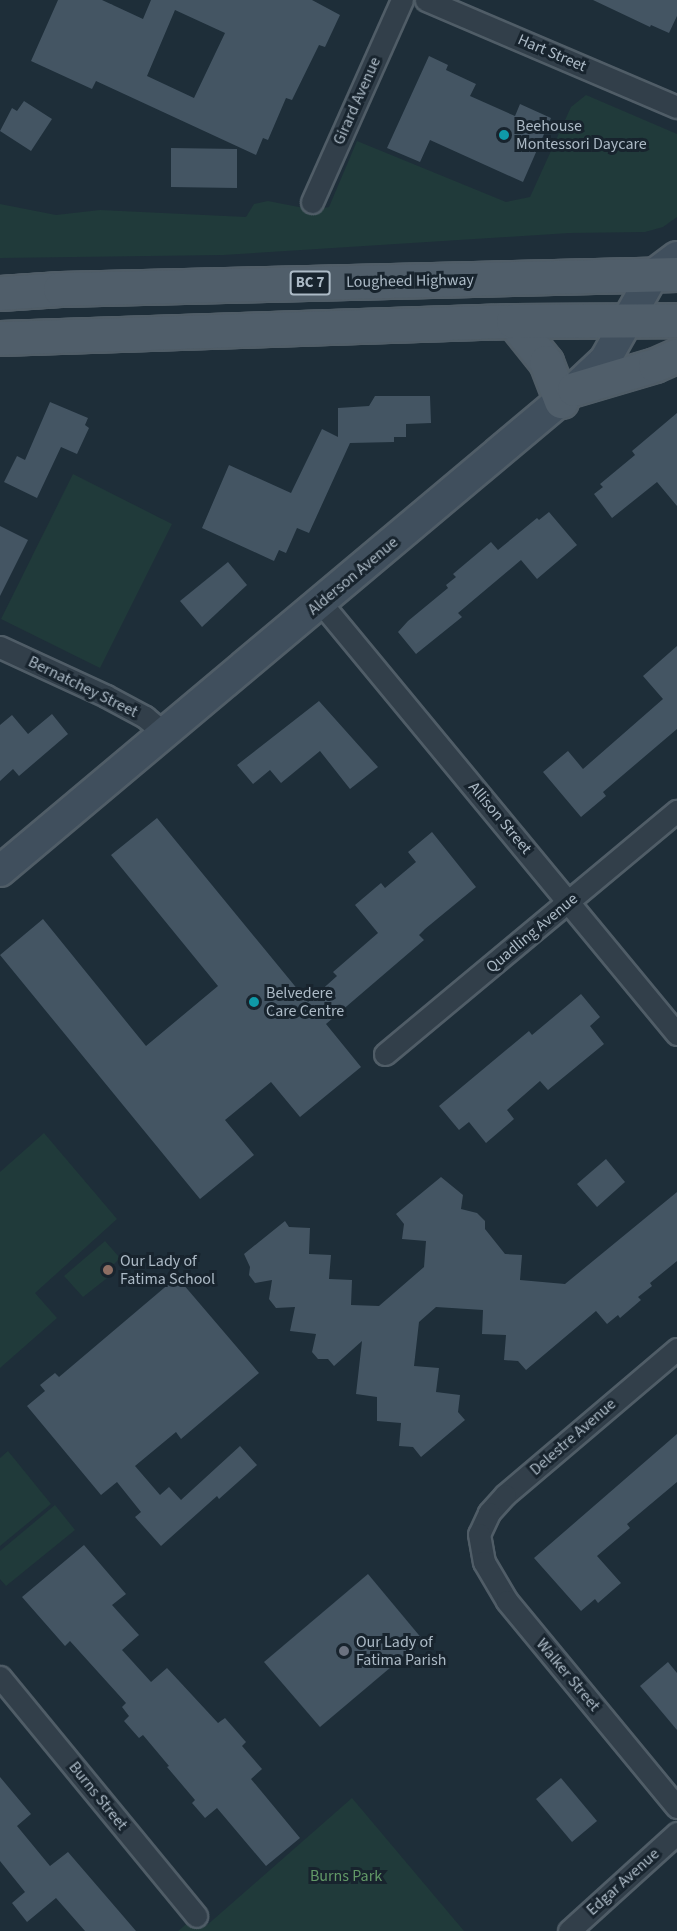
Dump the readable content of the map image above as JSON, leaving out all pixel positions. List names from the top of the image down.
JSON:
{
  "streets": {
    "main road": ["Lougheed Highway", "BC 7"],
    "street": [
      "Hart Street",
      "Girard Avenue",
      "Alderson Avenue",
      "Bernatchey Street",
      "Allison Street",
      "Quadling Avenue",
      "Delestre Avenue",
      "Walker Street",
      "Burns Street",
      "Edgar Avenue"
    ]
  },
  "crossings": [
    ["Lougheed Highway", "Alderson Avenue"],
    ["Alderson Avenue", "Bernatchey Street"],
    ["Alderson Avenue", "Allison Street"],
    ["Allison Street", "Quadling Avenue"],
    ["Delestre Avenue", "Walker Street"]
  ],
  "parks": ["Burns Park"],
  "places": [
    "Beehouse Montessori Daycare",
    "Belvedere Care Centre",
    "Our Lady of Fatima School",
    "Our Lady of Fatima Parish"
  ]
}
